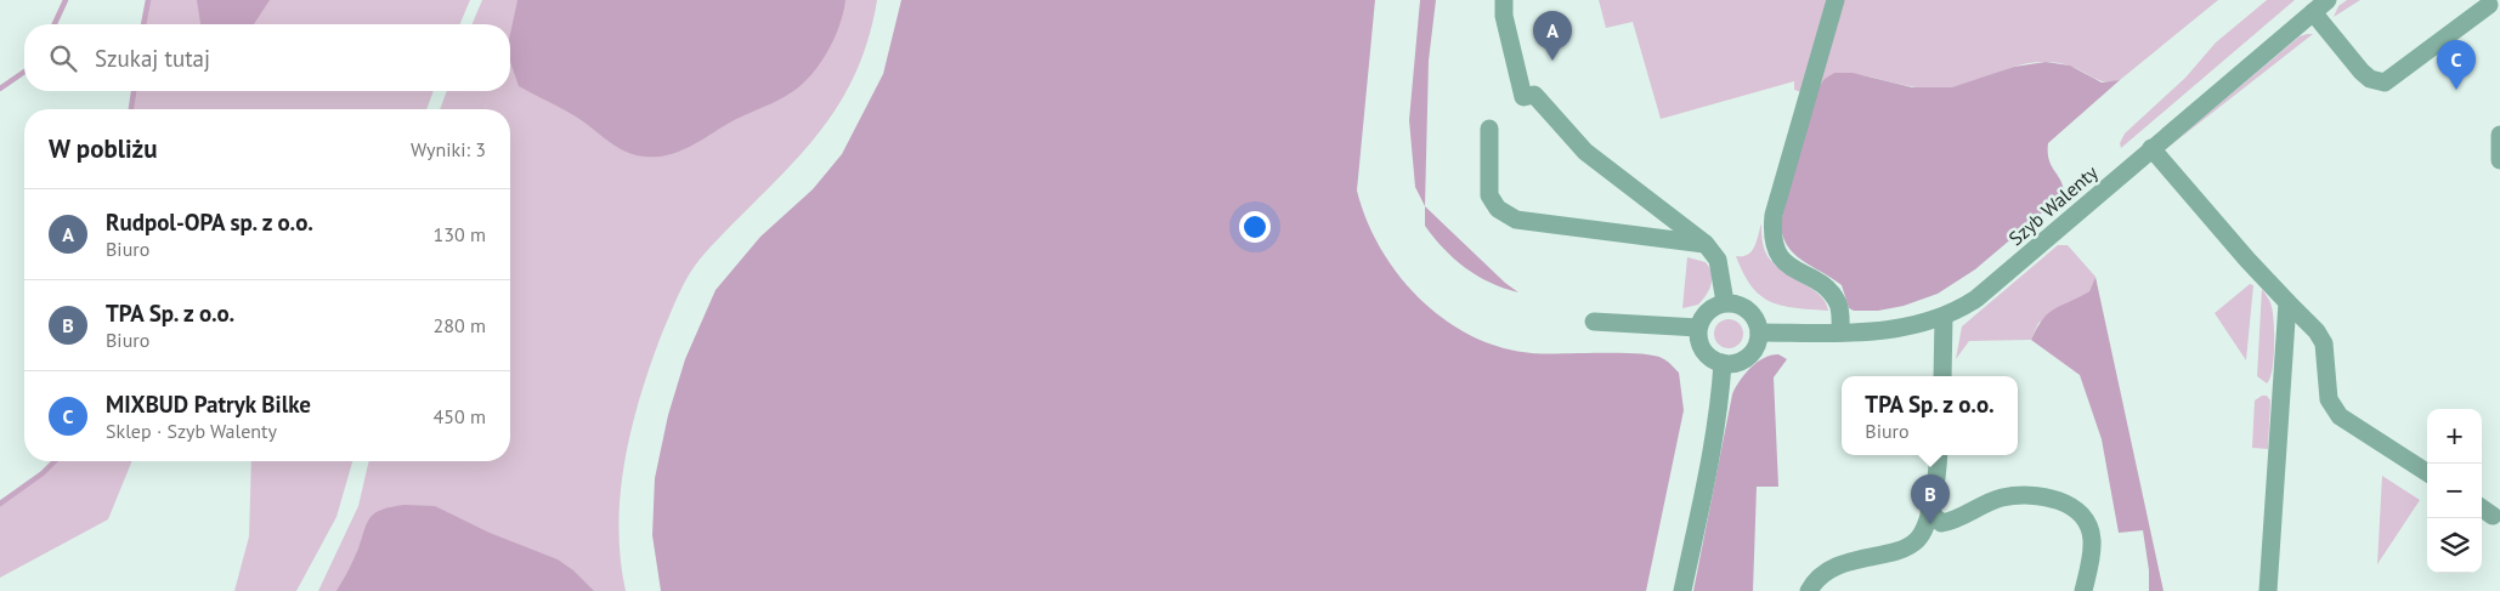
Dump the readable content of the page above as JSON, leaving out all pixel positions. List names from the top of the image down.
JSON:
{
  "streets": {
    "street": ["Szyb Walenty"]
  },
  "page": {
    "pins": ["A", "C", "B"],
    "search": "Szukaj tutaj",
    "heading": ["W pobliżu", "Wyniki: 3"],
    "list": [
      {
        "mark": "A",
        "name": "Rudpol-OPA sp. z o.o.",
        "note": "Biuro",
        "value": "130 m"
      },
      {
        "mark": "B",
        "name": "TPA Sp. z o.o.",
        "note": "Biuro",
        "value": "280 m"
      },
      {
        "mark": "C",
        "name": "MIXBUD Patryk Bilke",
        "note": "Sklep · Szyb Walenty",
        "value": "450 m"
      }
    ],
    "popup": ["TPA Sp. z o.o.", "Biuro"],
    "map_buttons": ["+", "−"]
  }
}
